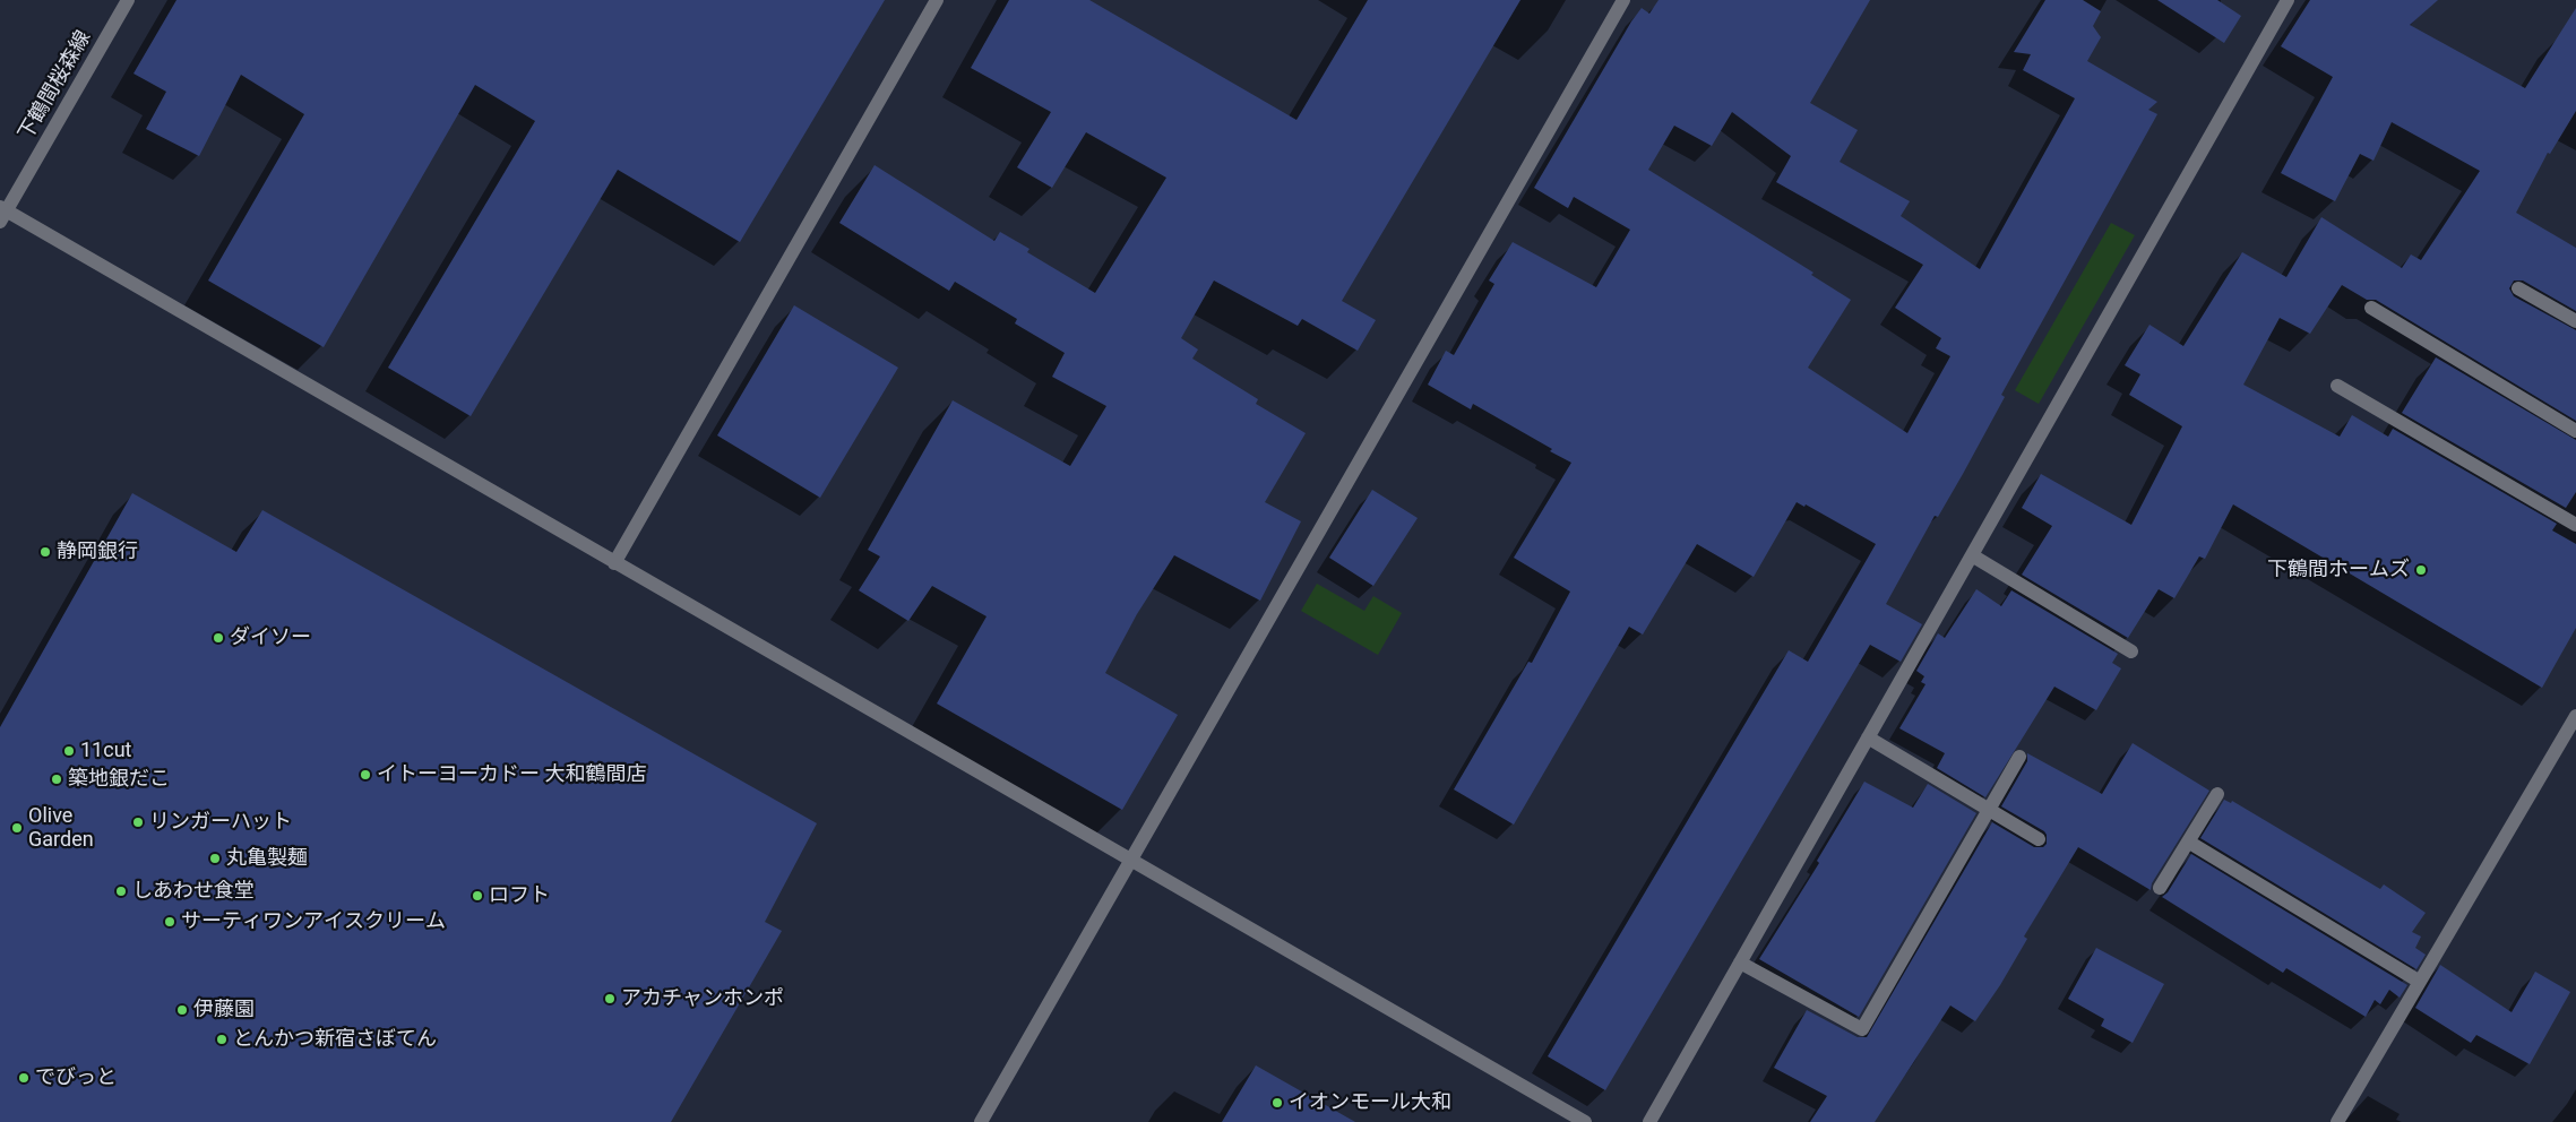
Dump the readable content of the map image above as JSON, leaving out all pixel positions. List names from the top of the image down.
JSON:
{
  "streets": {
    "street": ["下鶴間桜森線"]
  },
  "places": [
    "静岡銀行",
    "下鶴間ホームズ",
    "ダイソー",
    "11cut",
    "イトーヨーカドー 大和鶴間店",
    "築地銀だこ",
    "リンガーハット",
    "Olive Garden",
    "丸亀製麺",
    "しあわせ食堂",
    "ロフト",
    "サーティワンアイスクリーム",
    "アカチャンホンポ",
    "伊藤園",
    "とんかつ新宿さぼてん",
    "でびっと",
    "イオンモール大和"
  ]
}
